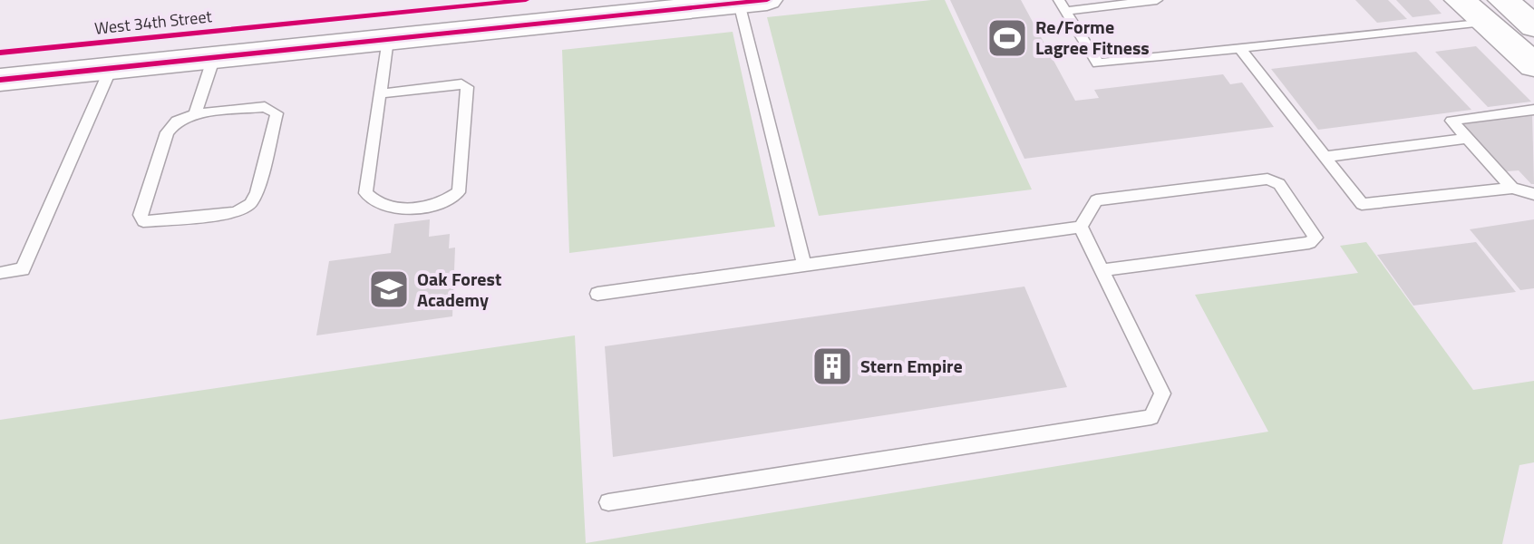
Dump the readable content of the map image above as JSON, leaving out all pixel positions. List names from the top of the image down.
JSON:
{
  "streets": {
    "main road": ["West 34th Street"]
  },
  "places": {
    "sports": ["Re/Forme Lagree Fitness"],
    "school or university": ["Oak Forest Academy"],
    "building": ["Stern Empire"]
  }
}
